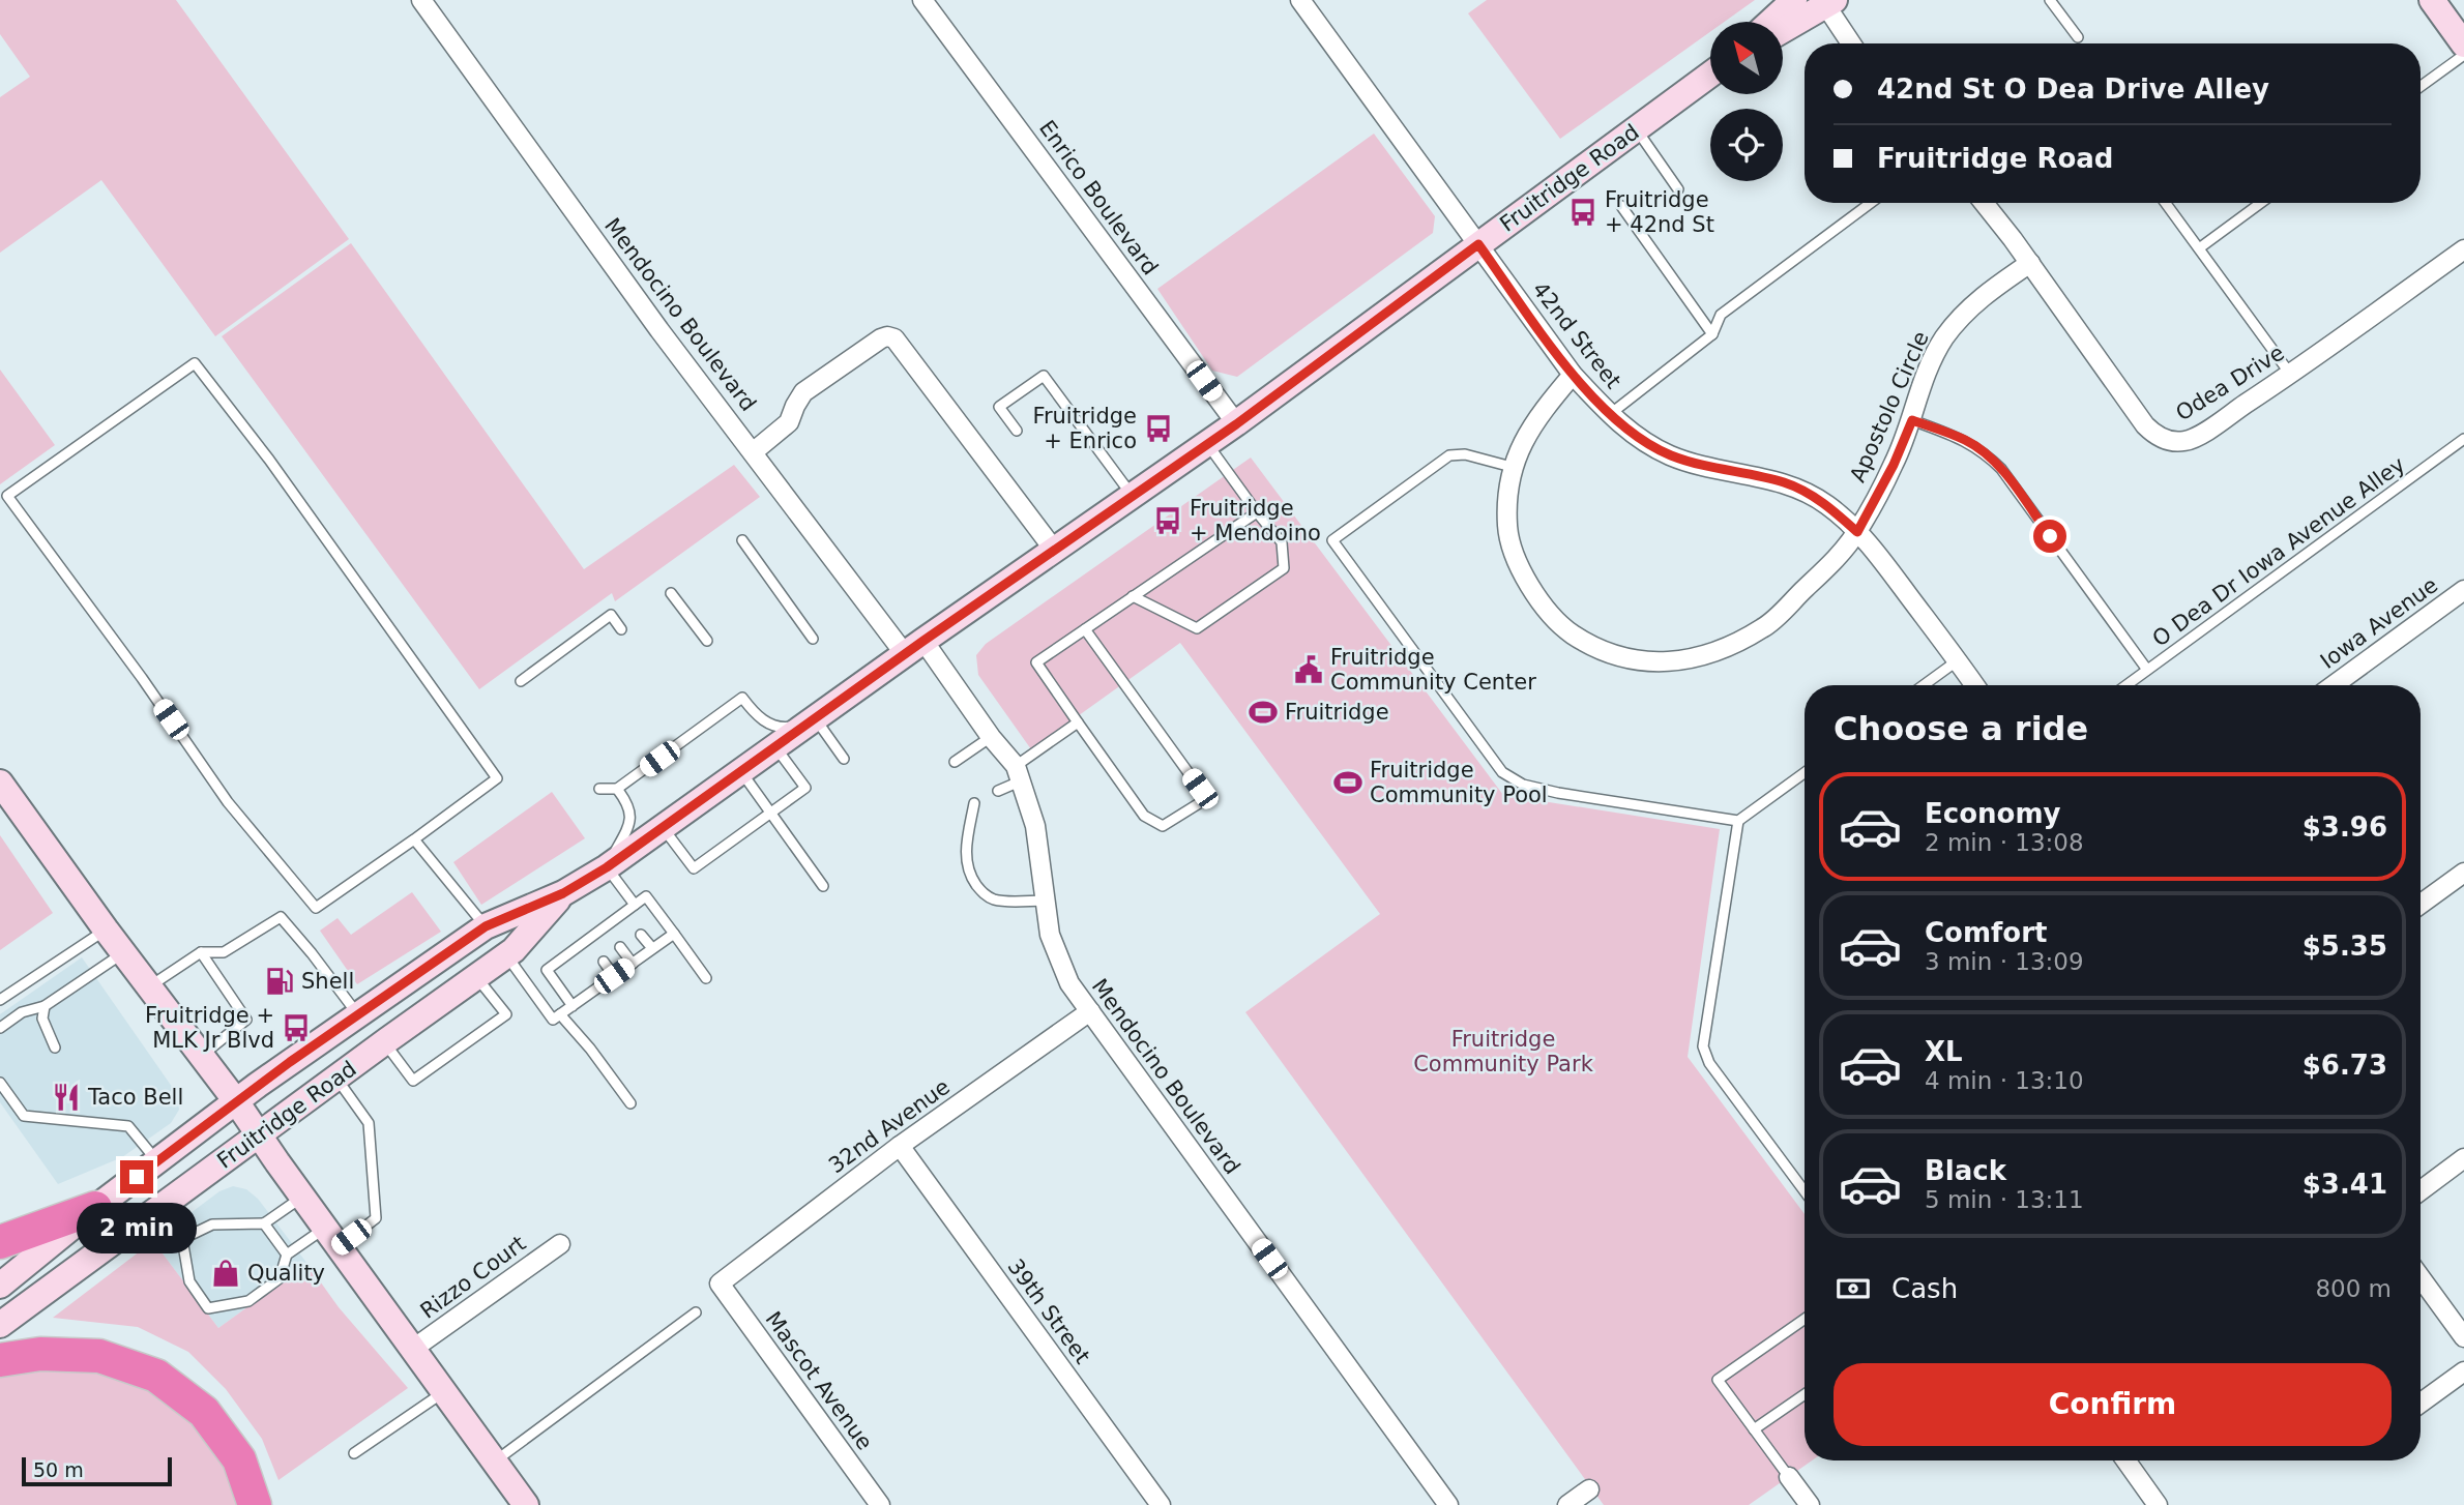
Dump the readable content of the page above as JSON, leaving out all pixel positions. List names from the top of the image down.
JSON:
{
  "streets": {
    "main road": ["Fruitridge Road"],
    "street": [
      "Enrico Boulevard",
      "Mendocino Boulevard",
      "42nd Street",
      "Odea Drive",
      "Apostolo Circle",
      "Iowa Avenue",
      "32nd Avenue",
      "Rizzo Court",
      "39th Street",
      "Mascot Avenue"
    ],
    "lane": ["O Dea Dr Iowa Avenue Alley"]
  },
  "crossings": [
    ["Fruitridge Road", "Enrico Boulevard"],
    ["Fruitridge Road", "Mendocino Boulevard"],
    ["Fruitridge Road", "42nd Street"],
    ["Mendocino Boulevard", "32nd Avenue"],
    ["42nd Street", "Apostolo Circle"],
    ["Odea Drive", "Apostolo Circle"],
    ["32nd Avenue", "39th Street"],
    ["32nd Avenue", "Mascot Avenue"]
  ],
  "parks": ["Fruitridge Community Park"],
  "places": {
    "bus stop": [
      "Fruitridge + 42nd St",
      "Fruitridge + Enrico",
      "Fruitridge + Mendoino",
      "Fruitridge + MLK Jr Blvd"
    ],
    "public building": ["Fruitridge Community Center"],
    "sports": ["Fruitridge", "Fruitridge Community Pool"],
    "fuel station": ["Shell"],
    "restaurant": ["Taco Bell"],
    "shop": ["Quality"]
  },
  "scale_bar": "50 m",
  "north": "top left",
  "page": {
    "banner": ["42nd St O Dea Drive Alley", "Fruitridge Road"],
    "heading": "Choose a ride",
    "list": [
      {
        "name": "Economy",
        "note": "2 min · 13:08",
        "value": "$3.96"
      },
      {
        "name": "Comfort",
        "note": "3 min · 13:09",
        "value": "$5.35"
      },
      {
        "name": "XL",
        "note": "4 min · 13:10",
        "value": "$6.73"
      },
      {
        "name": "Black",
        "note": "5 min · 13:11",
        "value": "$3.41"
      }
    ],
    "bubble": "2 min",
    "pay": ["Cash", "800 m"],
    "buttons": "Confirm",
    "scale": "50 m"
  }
}
